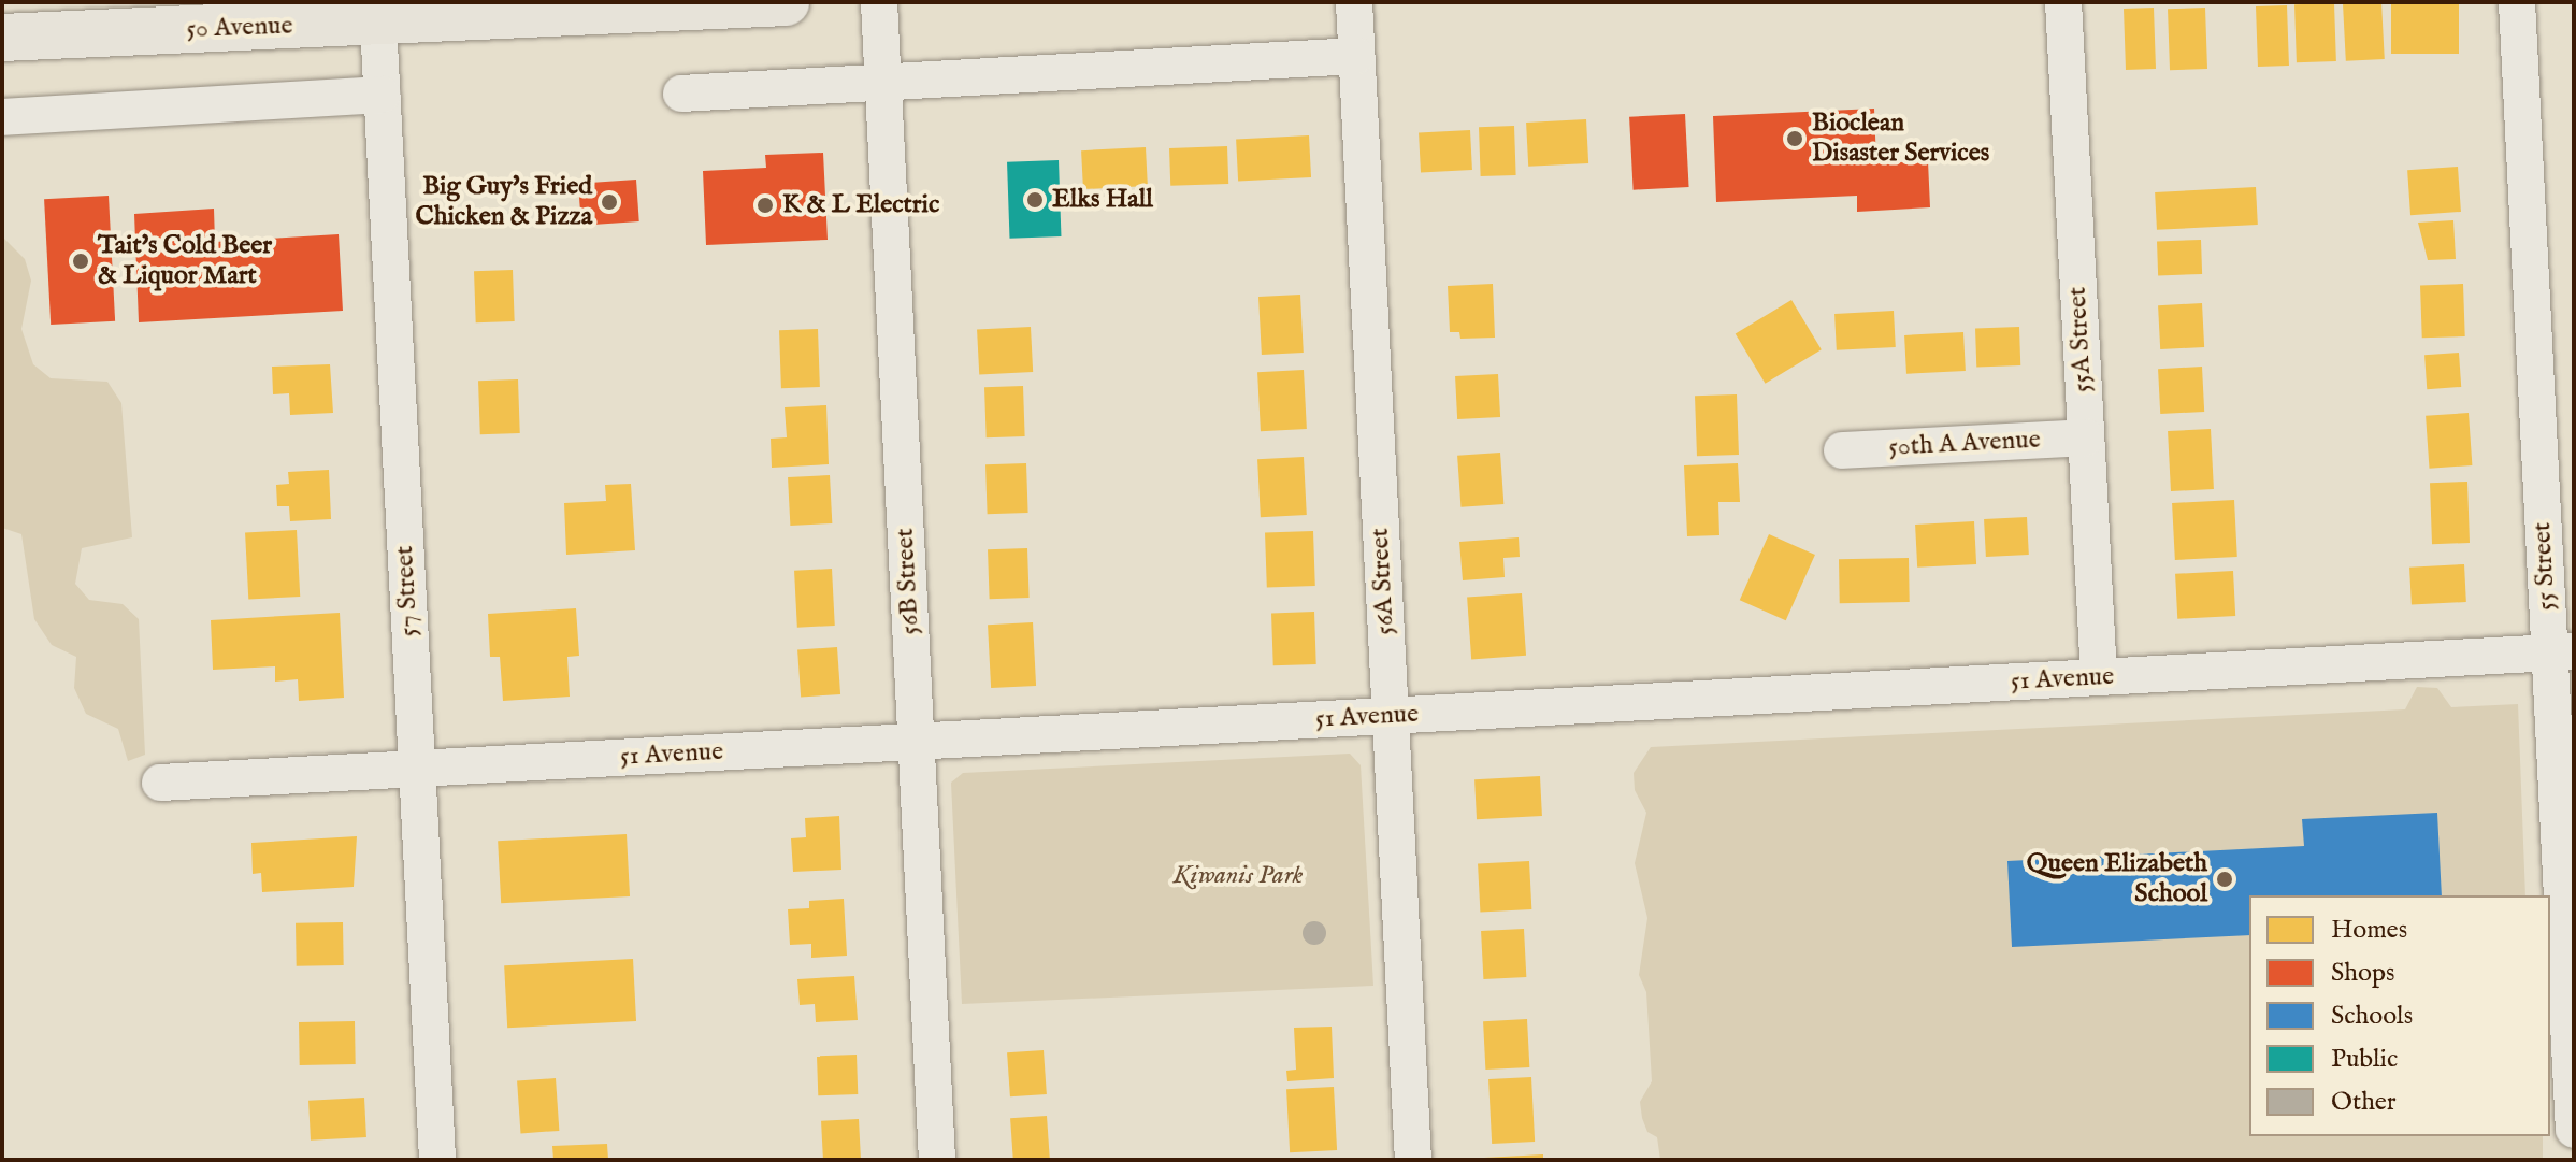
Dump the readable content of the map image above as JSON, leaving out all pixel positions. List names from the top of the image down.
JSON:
{
  "streets": {
    "main road": ["50 Avenue"],
    "street": [
      "55A Street",
      "50th A Avenue",
      "55 Street",
      "56B Street",
      "56A Street",
      "57 Street",
      "51 Avenue"
    ]
  },
  "crossings": [
    ["50 Avenue", "57 Street"],
    ["55A Street", "50th A Avenue"],
    ["55A Street", "51 Avenue"],
    ["55 Street", "51 Avenue"],
    ["56B Street", "51 Avenue"],
    ["56A Street", "51 Avenue"],
    ["57 Street", "51 Avenue"]
  ],
  "parks": ["Kiwanis Park"],
  "places": [
    "Bioclean Disaster Services",
    "Elks Hall",
    "Big Guy's Fried Chicken & Pizza",
    "K & L Electric",
    "Tait's Cold Beer & Liquor Mart",
    "Queen Elizabeth School"
  ],
  "legend": [
    "Homes",
    "Shops",
    "Schools",
    "Public",
    "Other"
  ]
}
